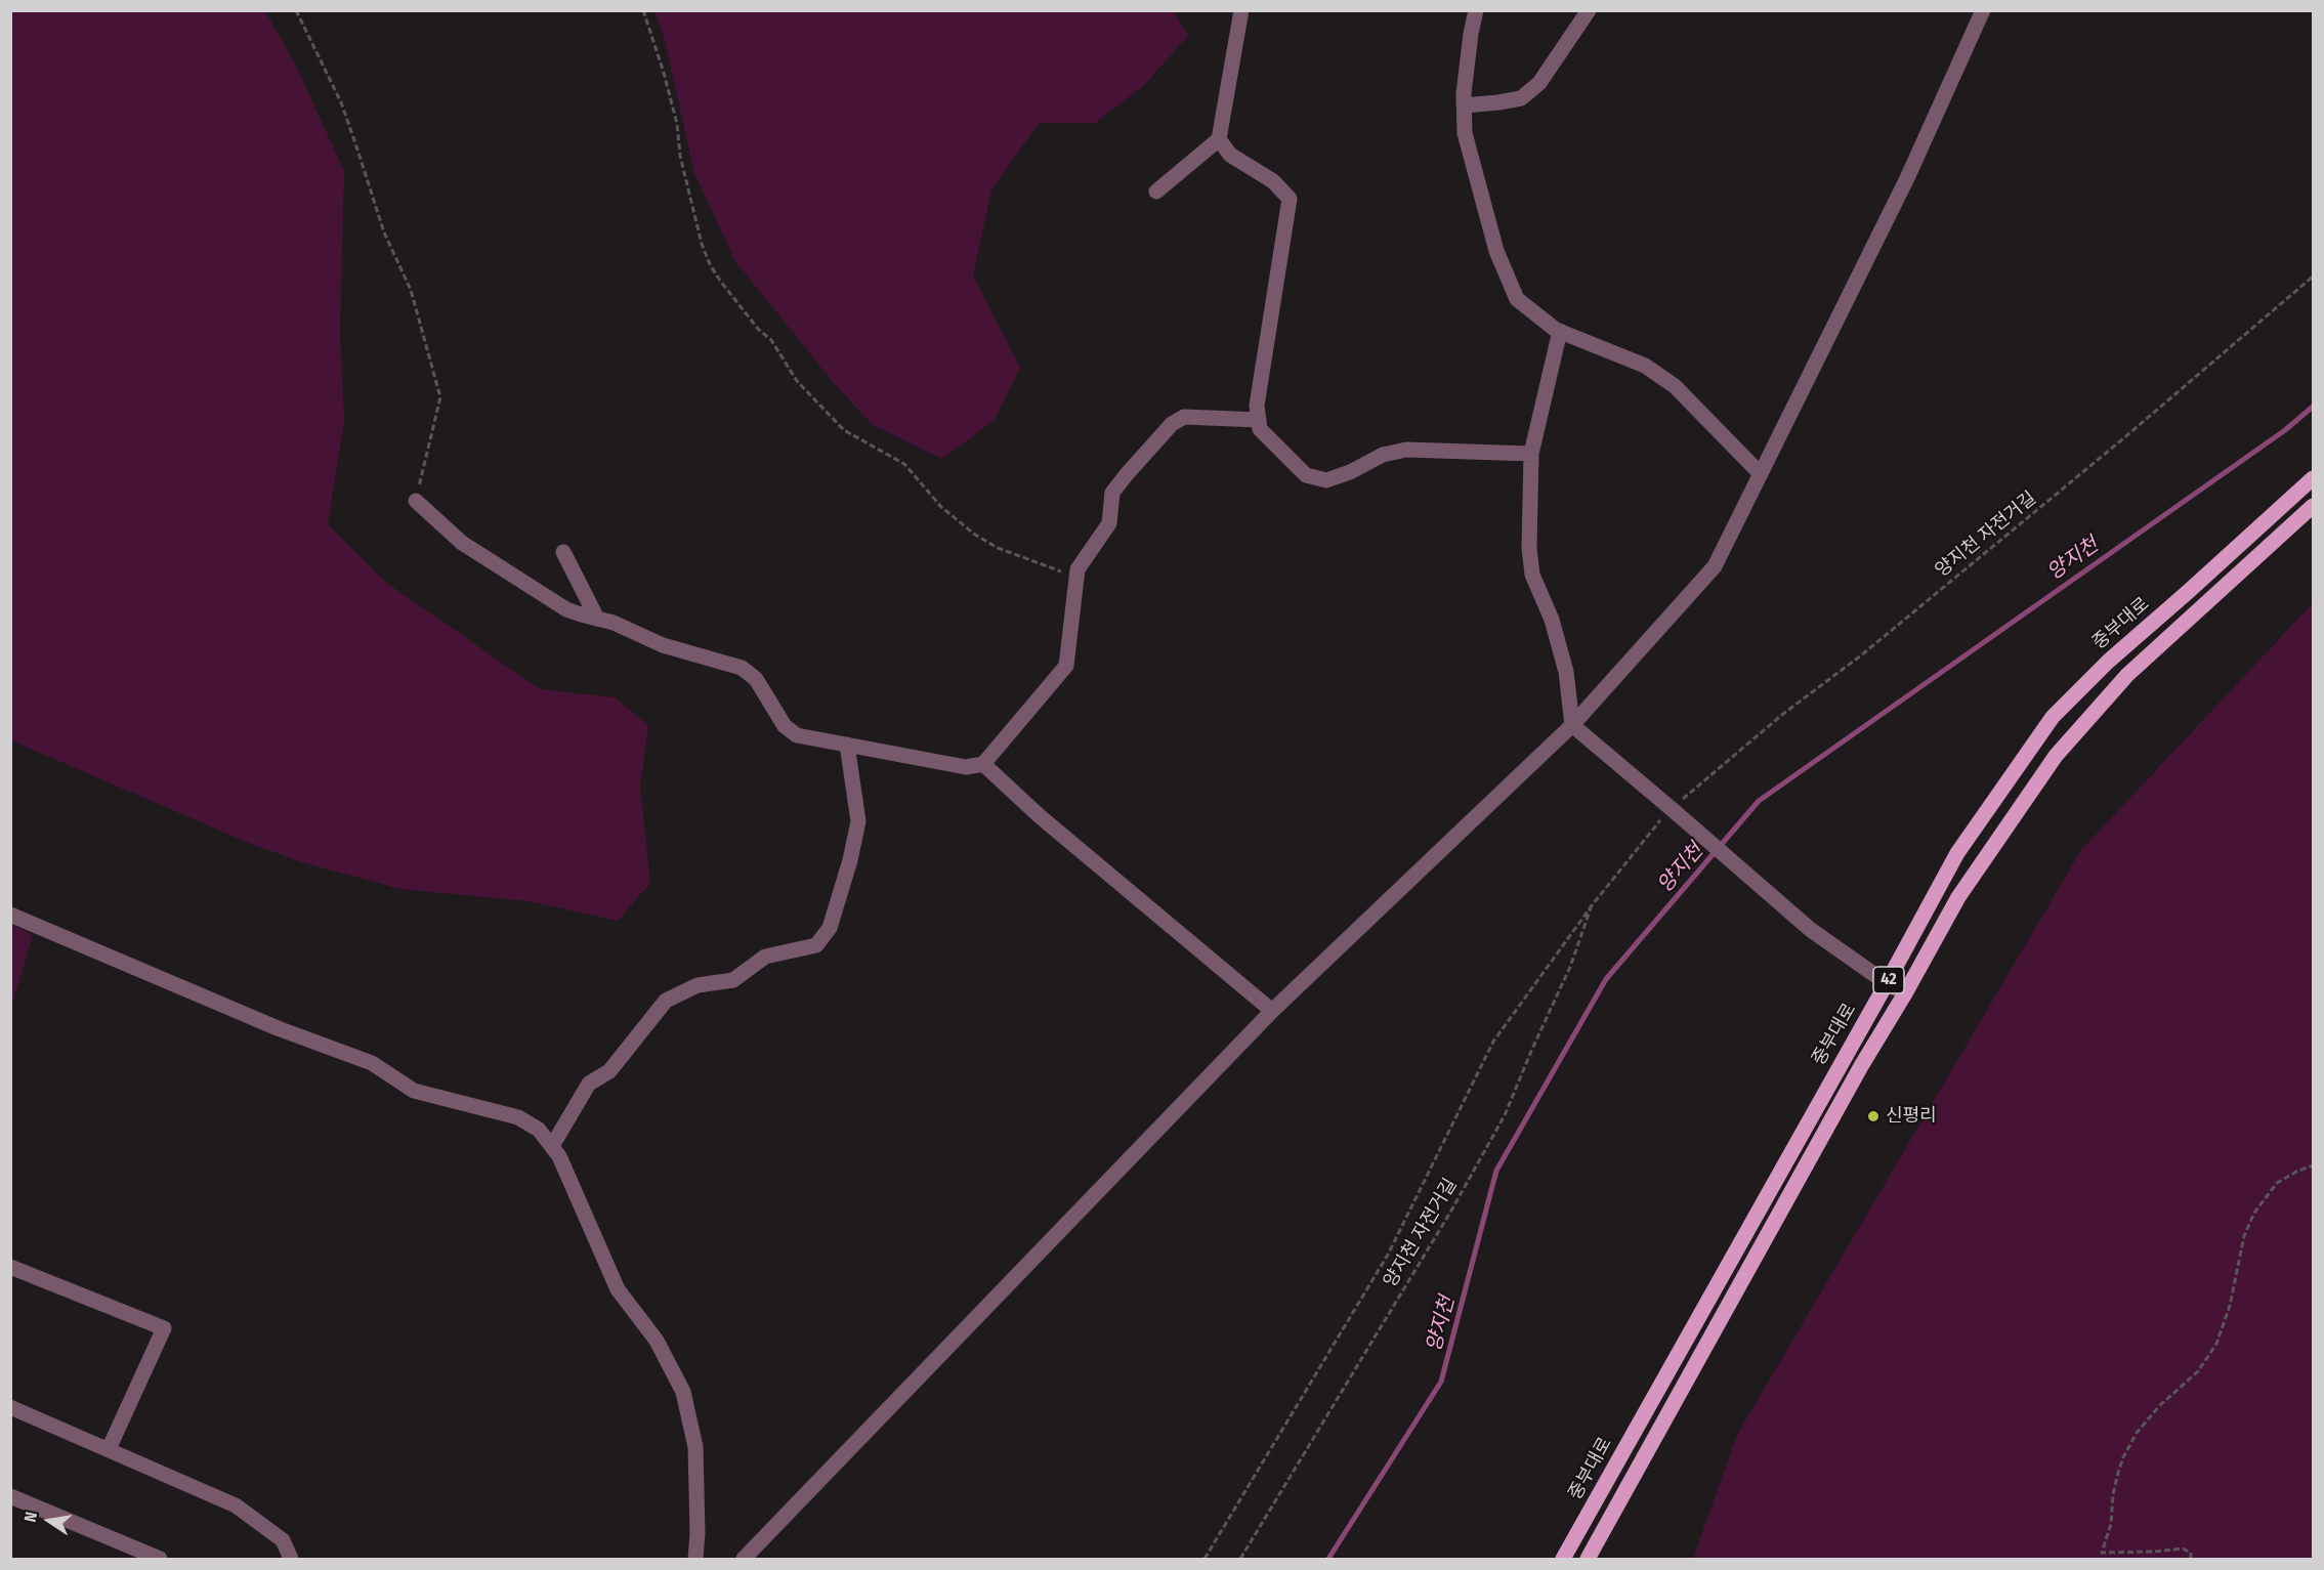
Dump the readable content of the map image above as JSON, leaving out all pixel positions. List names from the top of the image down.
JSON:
{
  "streets": {
    "main road": ["중부대로", "42"],
    "path": ["양지천 자전거길"]
  },
  "water": ["양지천"],
  "places": ["신평리"],
  "north": "left"
}
